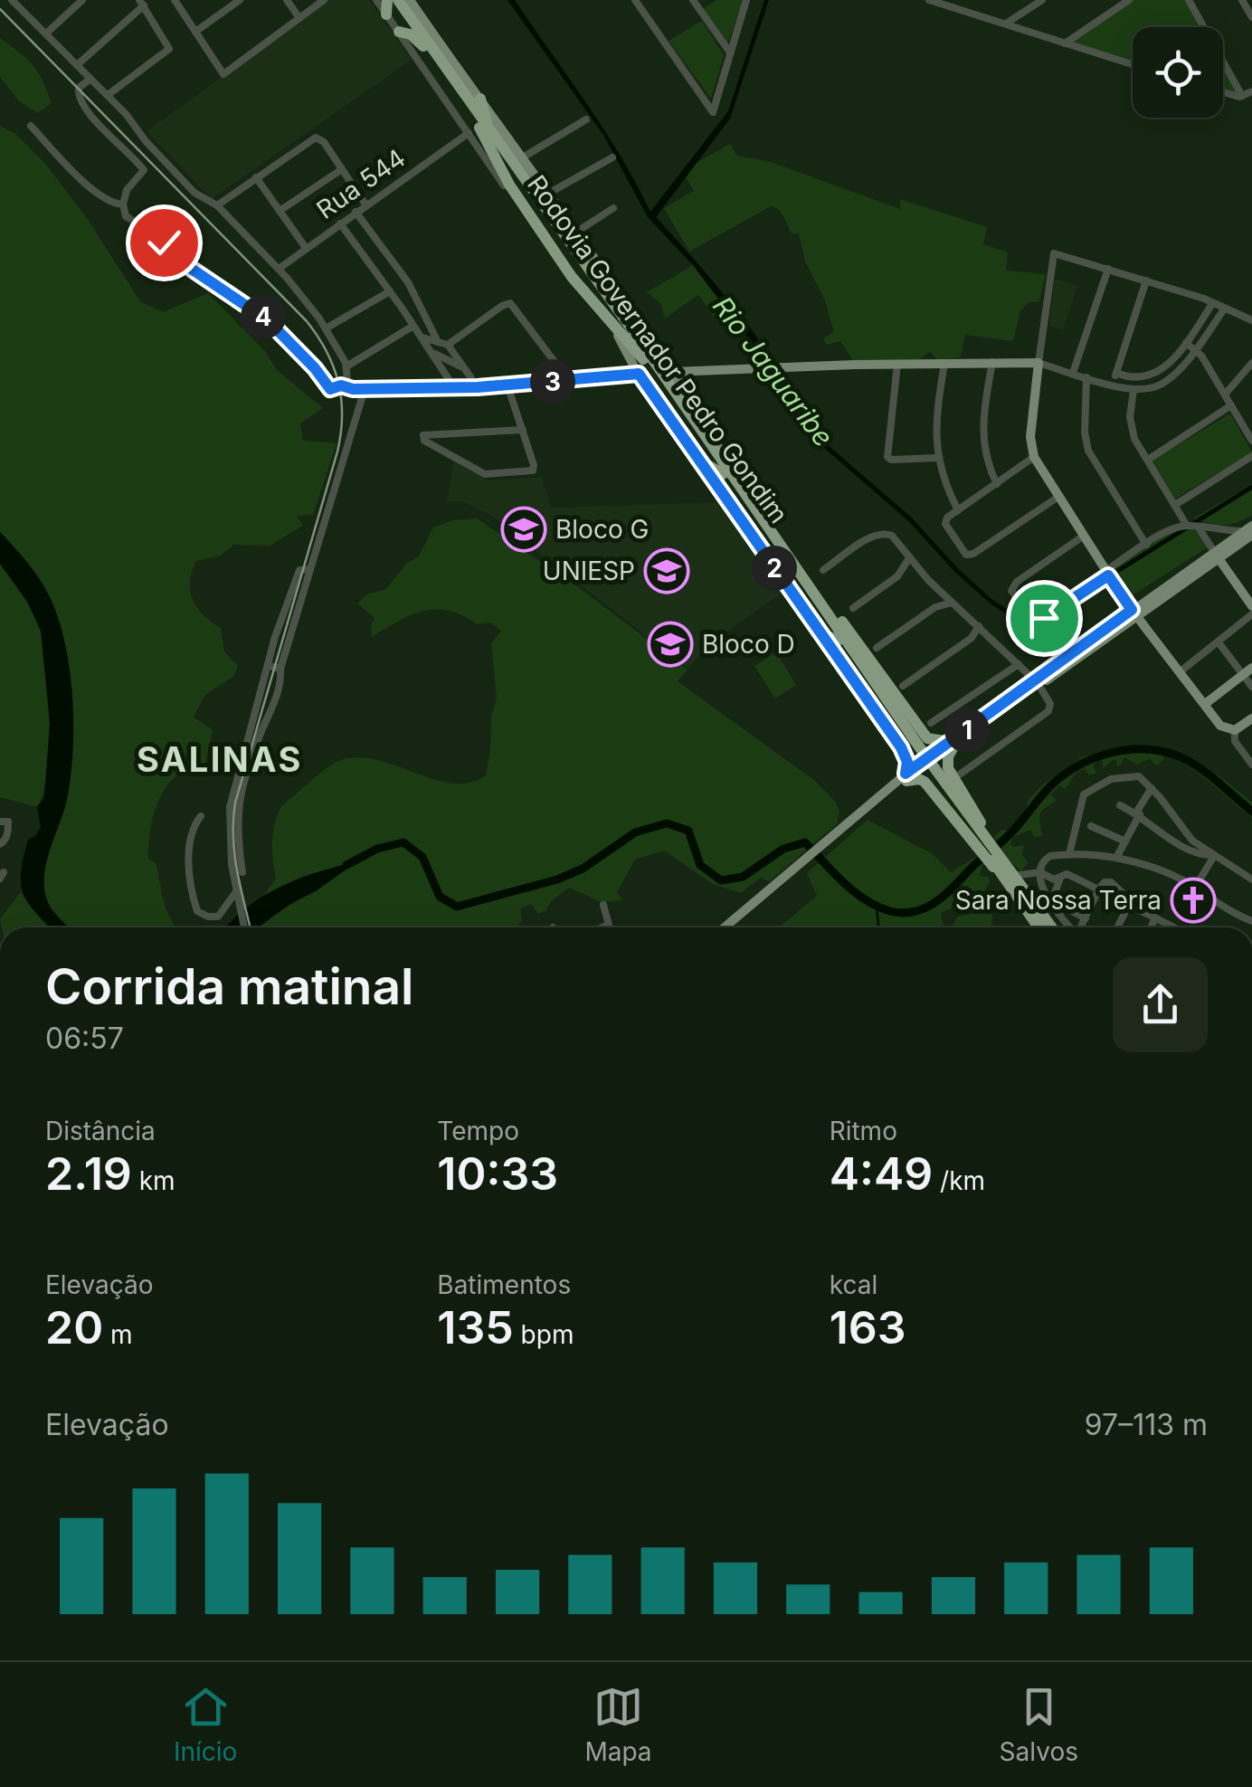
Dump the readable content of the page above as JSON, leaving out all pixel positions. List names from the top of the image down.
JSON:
{
  "streets": {
    "highway": ["Rodovia Governador Pedro Gondim"],
    "street": ["Rua 544"]
  },
  "districts": ["SALINAS"],
  "water": ["Rio Jaguaribe"],
  "places": {
    "school or university": ["Bloco G", "UNIESP", "Bloco D"],
    "church": ["Sara Nossa Terra"]
  },
  "page": {
    "pins": [
      "4",
      "3",
      "2",
      "1"
    ],
    "heading": ["Corrida matinal", "06:57"],
    "stats": [
      ["Distância", "2.19 km"],
      ["Tempo", "10:33"],
      ["Ritmo", "4:49 /km"],
      ["Elevação", "20 m"],
      ["Batimentos", "135 bpm"],
      ["kcal", "163"]
    ],
    "chart": ["Elevação", "97–113 m"],
    "tabs": ["Início", "Mapa", "Salvos"]
  }
}
